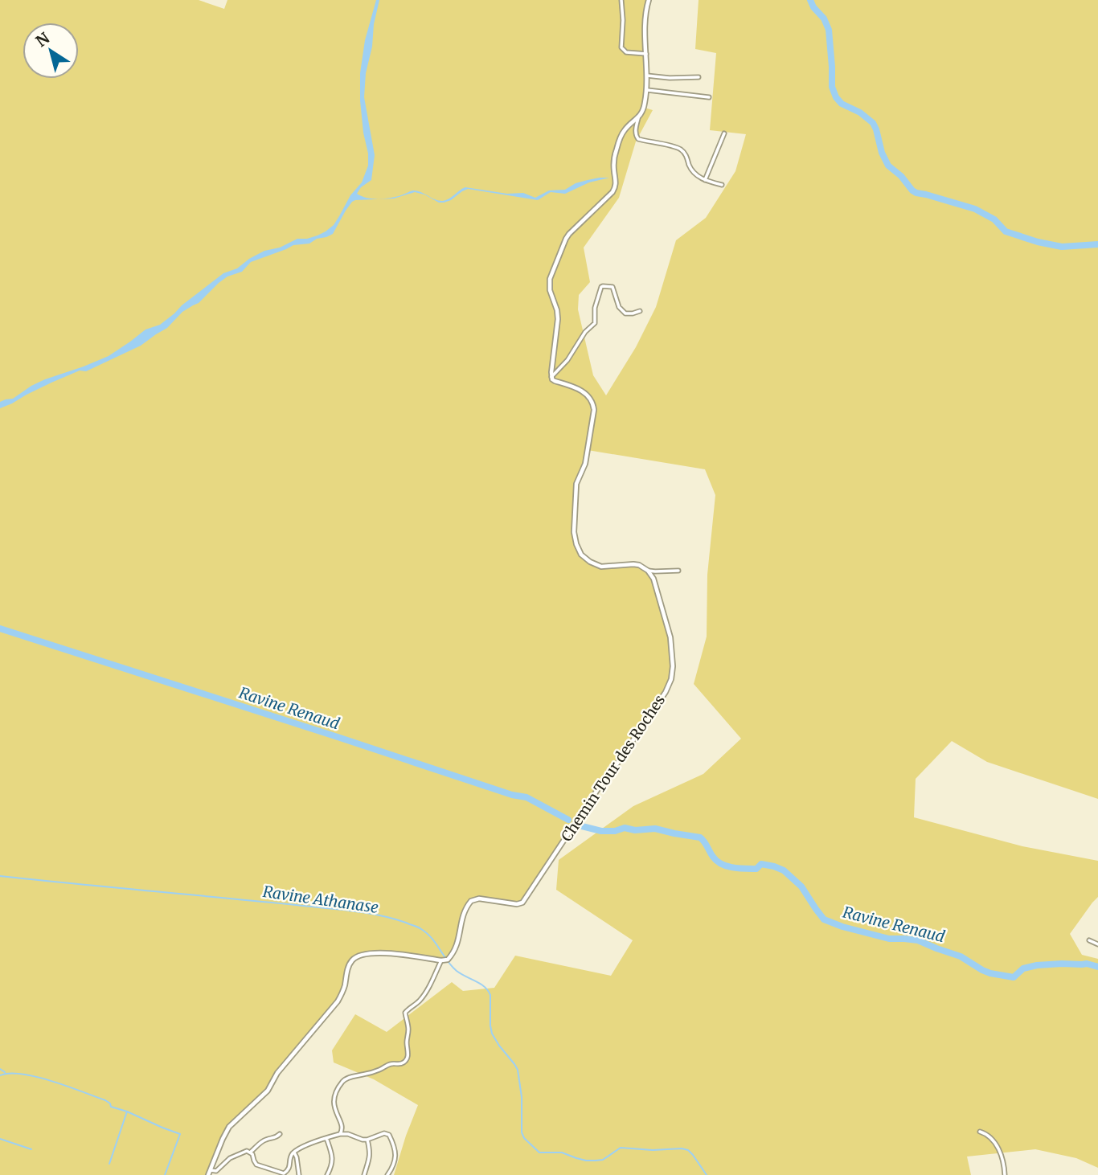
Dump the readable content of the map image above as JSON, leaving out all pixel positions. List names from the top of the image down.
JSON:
{
  "streets": {
    "street": ["Chemin Tour des Roches"]
  },
  "water": ["Ravine Renaud", "Ravine Athanase"],
  "north": "top left"
}
